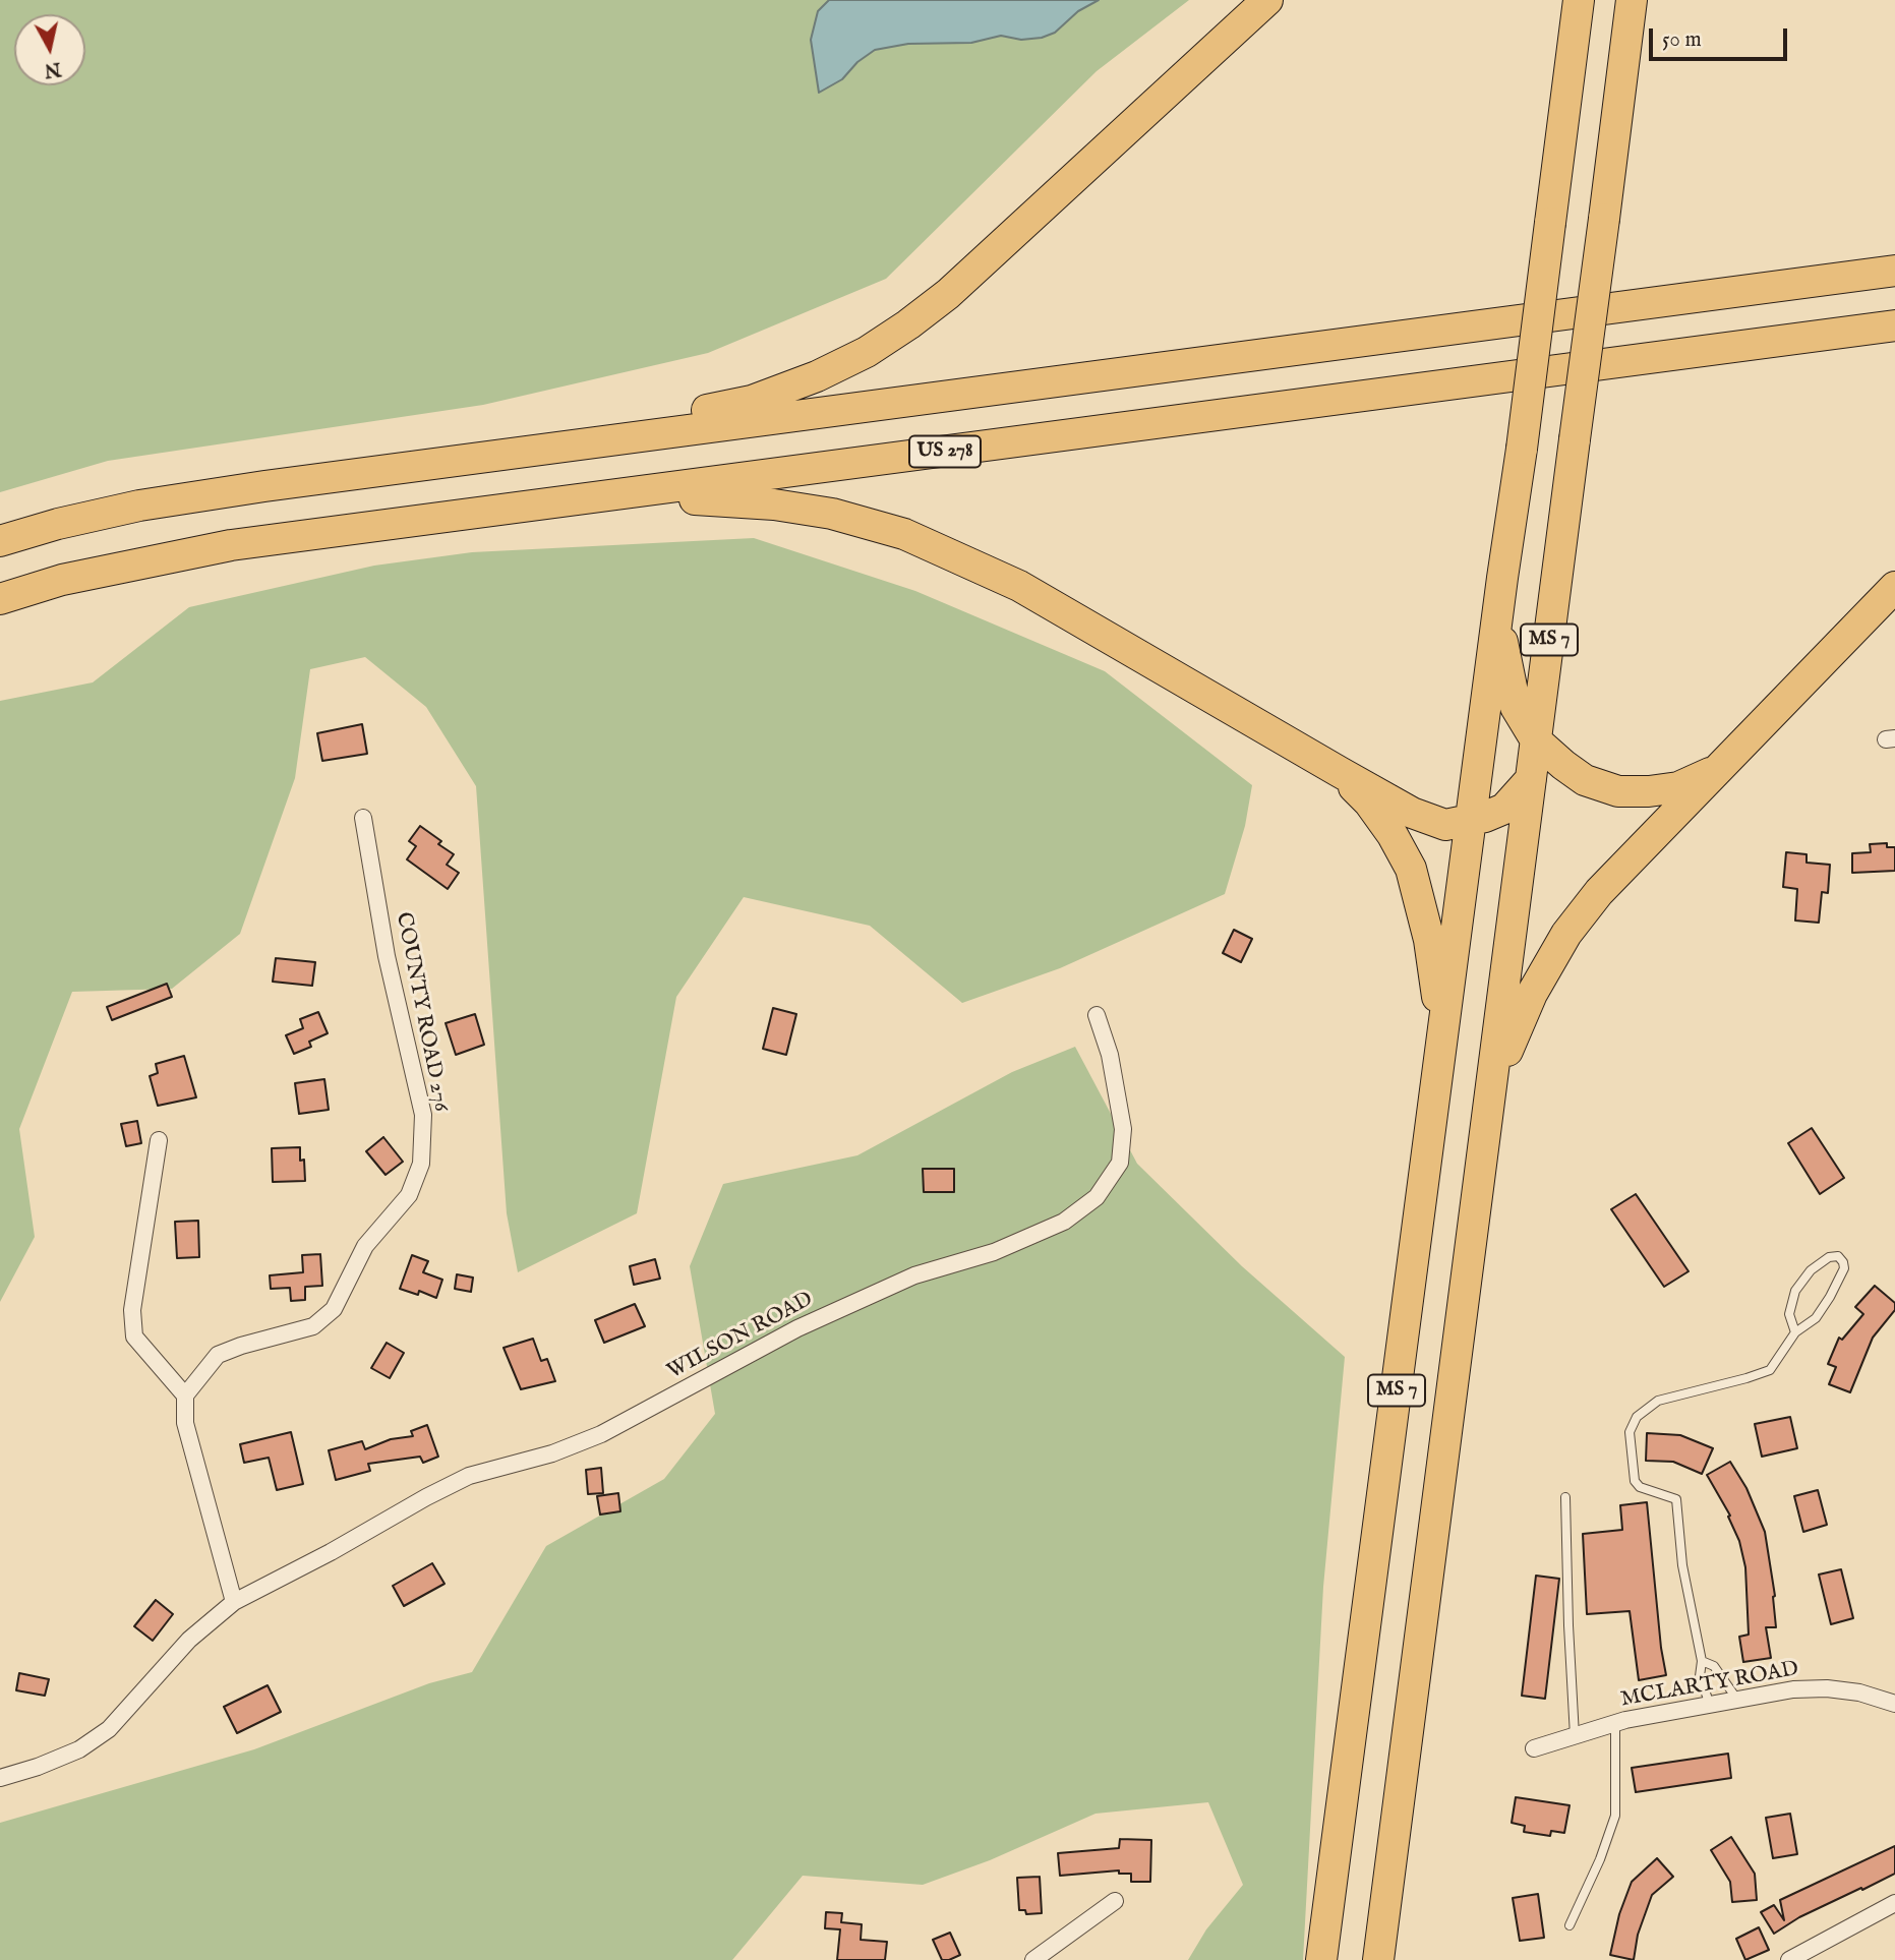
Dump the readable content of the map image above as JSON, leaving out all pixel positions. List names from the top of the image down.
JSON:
{
  "streets": {
    "highway": ["US 278", "MS 7"],
    "street": ["COUNTY ROAD 276", "WILSON ROAD", "MCLARTY ROAD"]
  },
  "scale_bar": "50 m",
  "north": "bottom"
}
